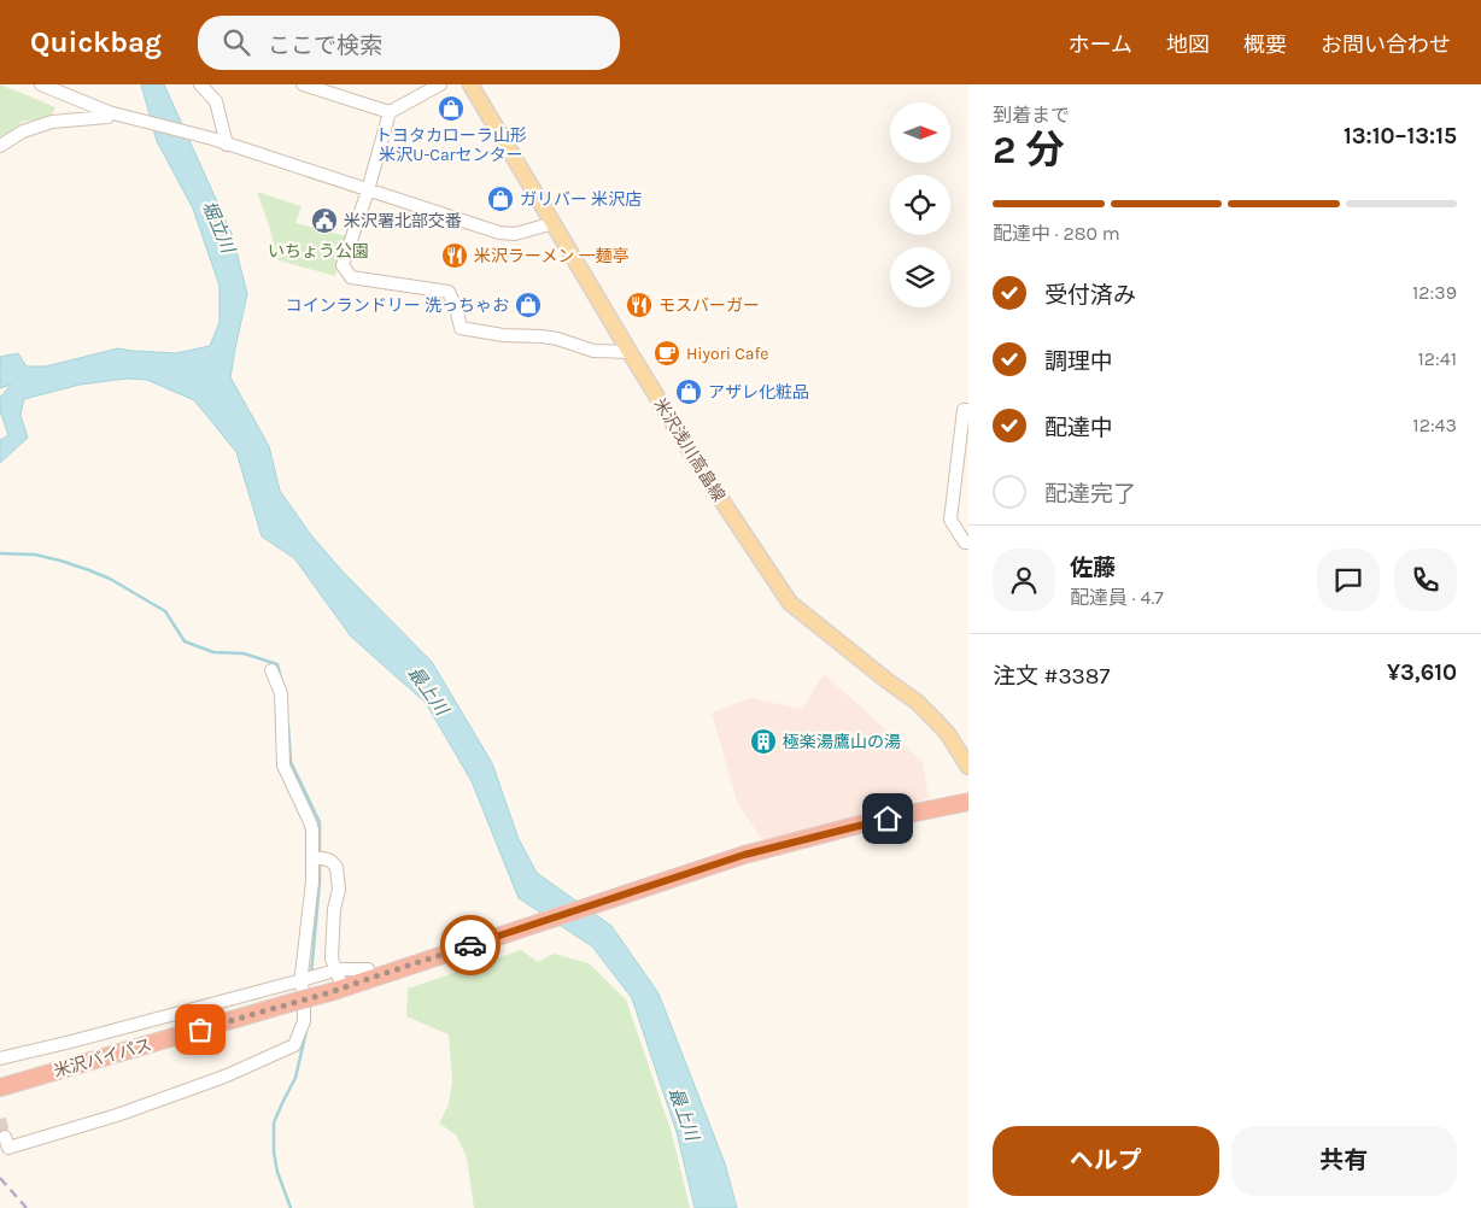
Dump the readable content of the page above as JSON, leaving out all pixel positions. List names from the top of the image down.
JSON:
{
  "streets": {
    "highway": ["米沢バイパス"],
    "main road": ["米沢浅川高畠線"]
  },
  "water": ["堀立川", "最上川"],
  "parks": ["いちょう公園"],
  "places": {
    "shop": [
      "トヨタカローラ山形 米沢U-Carセンター",
      "ガリバー 米沢店",
      "コインランドリー 洗っちゃお",
      "アザレ化粧品"
    ],
    "public building": ["米沢署北部交番"],
    "restaurant": ["米沢ラーメン 一麺亭", "モスバーガー"],
    "cafe": ["Hiyori Cafe"],
    "building": ["極楽湯鷹山の湯"]
  },
  "north": "right",
  "page": {
    "header": "Quickbag",
    "search": "ここで検索",
    "nav": [
      "ホーム",
      "地図",
      "概要",
      "お問い合わせ"
    ],
    "heading": ["2 分", "到着まで", "13:10–13:15"],
    "panel": [
      "佐藤",
      "配達員 · 4.7",
      "注文 #3387",
      "¥3,610"
    ],
    "bar": "配達中 · 280 m",
    "list": [
      ["受付済み", "12:39"],
      ["調理中", "12:41"],
      ["配達中", "12:43"],
      "配達完了"
    ],
    "buttons": ["ヘルプ", "共有"]
  }
}
